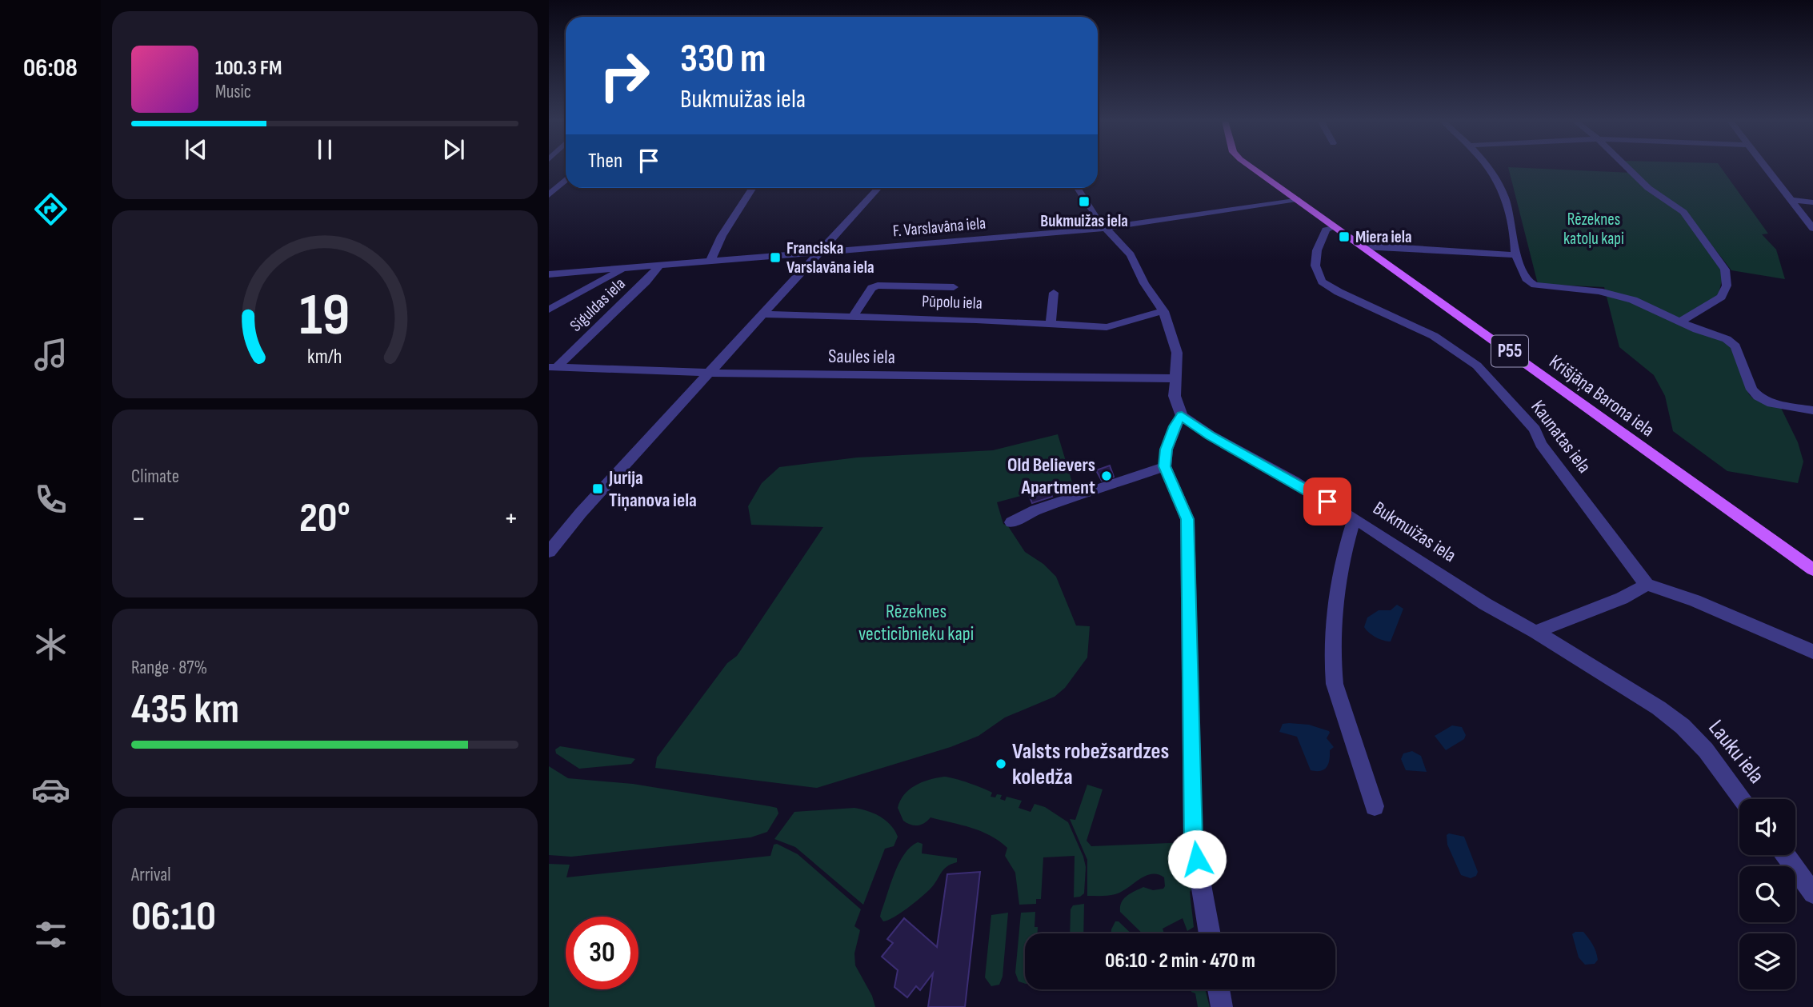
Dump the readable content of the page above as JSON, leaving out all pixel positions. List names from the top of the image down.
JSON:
{
  "streets": {
    "main road": ["P55", "Krišjāņa Barona iela"],
    "street": [
      "F. Varslavāna iela",
      "Pūpolu iela",
      "Siguldas iela",
      "Saules iela",
      "Kaunatas iela",
      "Bukmuižas iela",
      "Lauku iela"
    ]
  },
  "crossings": [
    ["F. Varslavāna iela", "Siguldas iela"],
    ["F. Varslavāna iela", "Krišjāņa Barona iela"],
    ["Siguldas iela", "Saules iela"],
    ["Krišjāņa Barona iela", "Kaunatas iela"],
    ["Bukmuižas iela", "Lauku iela"]
  ],
  "parks": ["Rēzeknes katoļu kapi", "Rēzeknes vecticībnieku kapi"],
  "places": {
    "transit": [
      "Bukmuižas iela",
      "Miera iela",
      "Franciska Varslavāna iela",
      "Jurija Tiņanova iela"
    ],
    "other": ["Old Believers Apartment", "Valsts robežsardzes koledža"]
  },
  "page": {
    "tabs": "06:08",
    "turn": ["330 m", "Bukmuižas iela"],
    "song": ["100.3 FM", "Music"],
    "then": "Then",
    "tile": [
      "Climate",
      ["Range · 87%", "435 km"],
      ["Arrival", "06:10"]
    ],
    "heat": ["−", "20°", "+"],
    "limit": "30",
    "trip": "06:10 · 2 min · 470 m",
    "gauge": ["19", "km/h"]
  }
}
